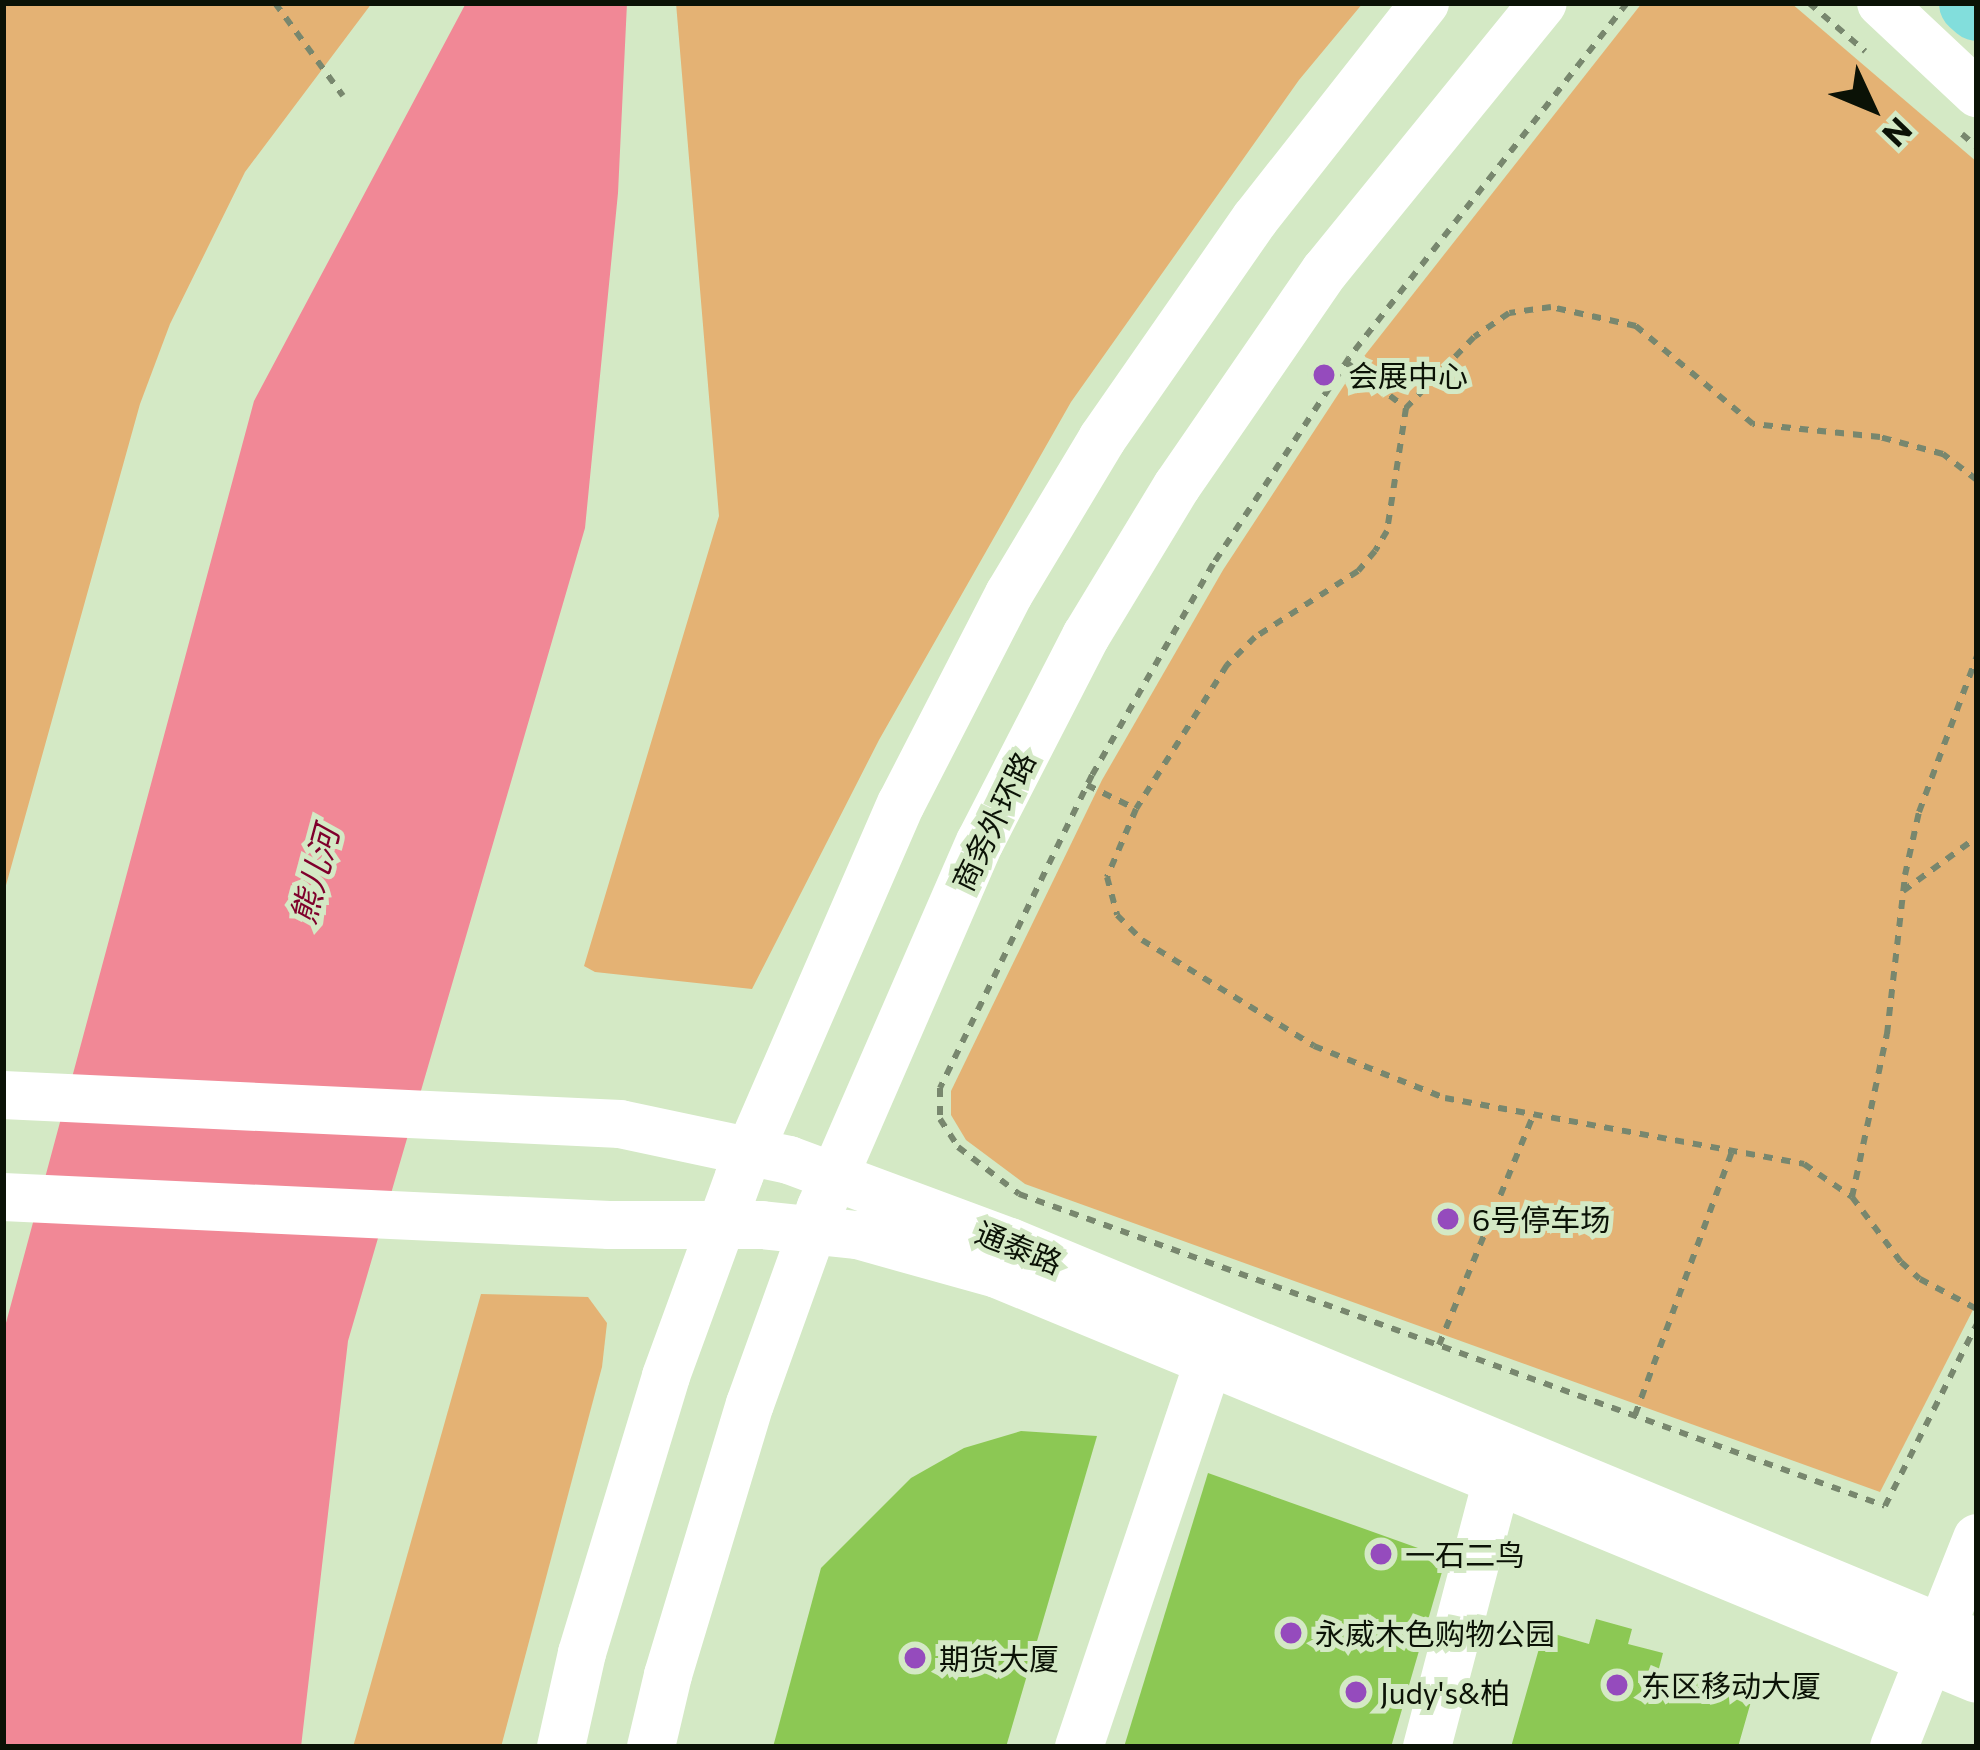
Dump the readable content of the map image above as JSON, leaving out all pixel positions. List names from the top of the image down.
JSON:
{
  "streets": {
    "street": ["商务外环路", "通泰路"]
  },
  "crossings": [
    ["商务外环路", "通泰路"]
  ],
  "water": ["熊儿河"],
  "places": [
    "会展中心",
    "6号停车场",
    "一石二鸟",
    "永威木色购物公园",
    "期货大厦",
    "东区移动大厦",
    "Judy's&柏"
  ],
  "north": "bottom right"
}
